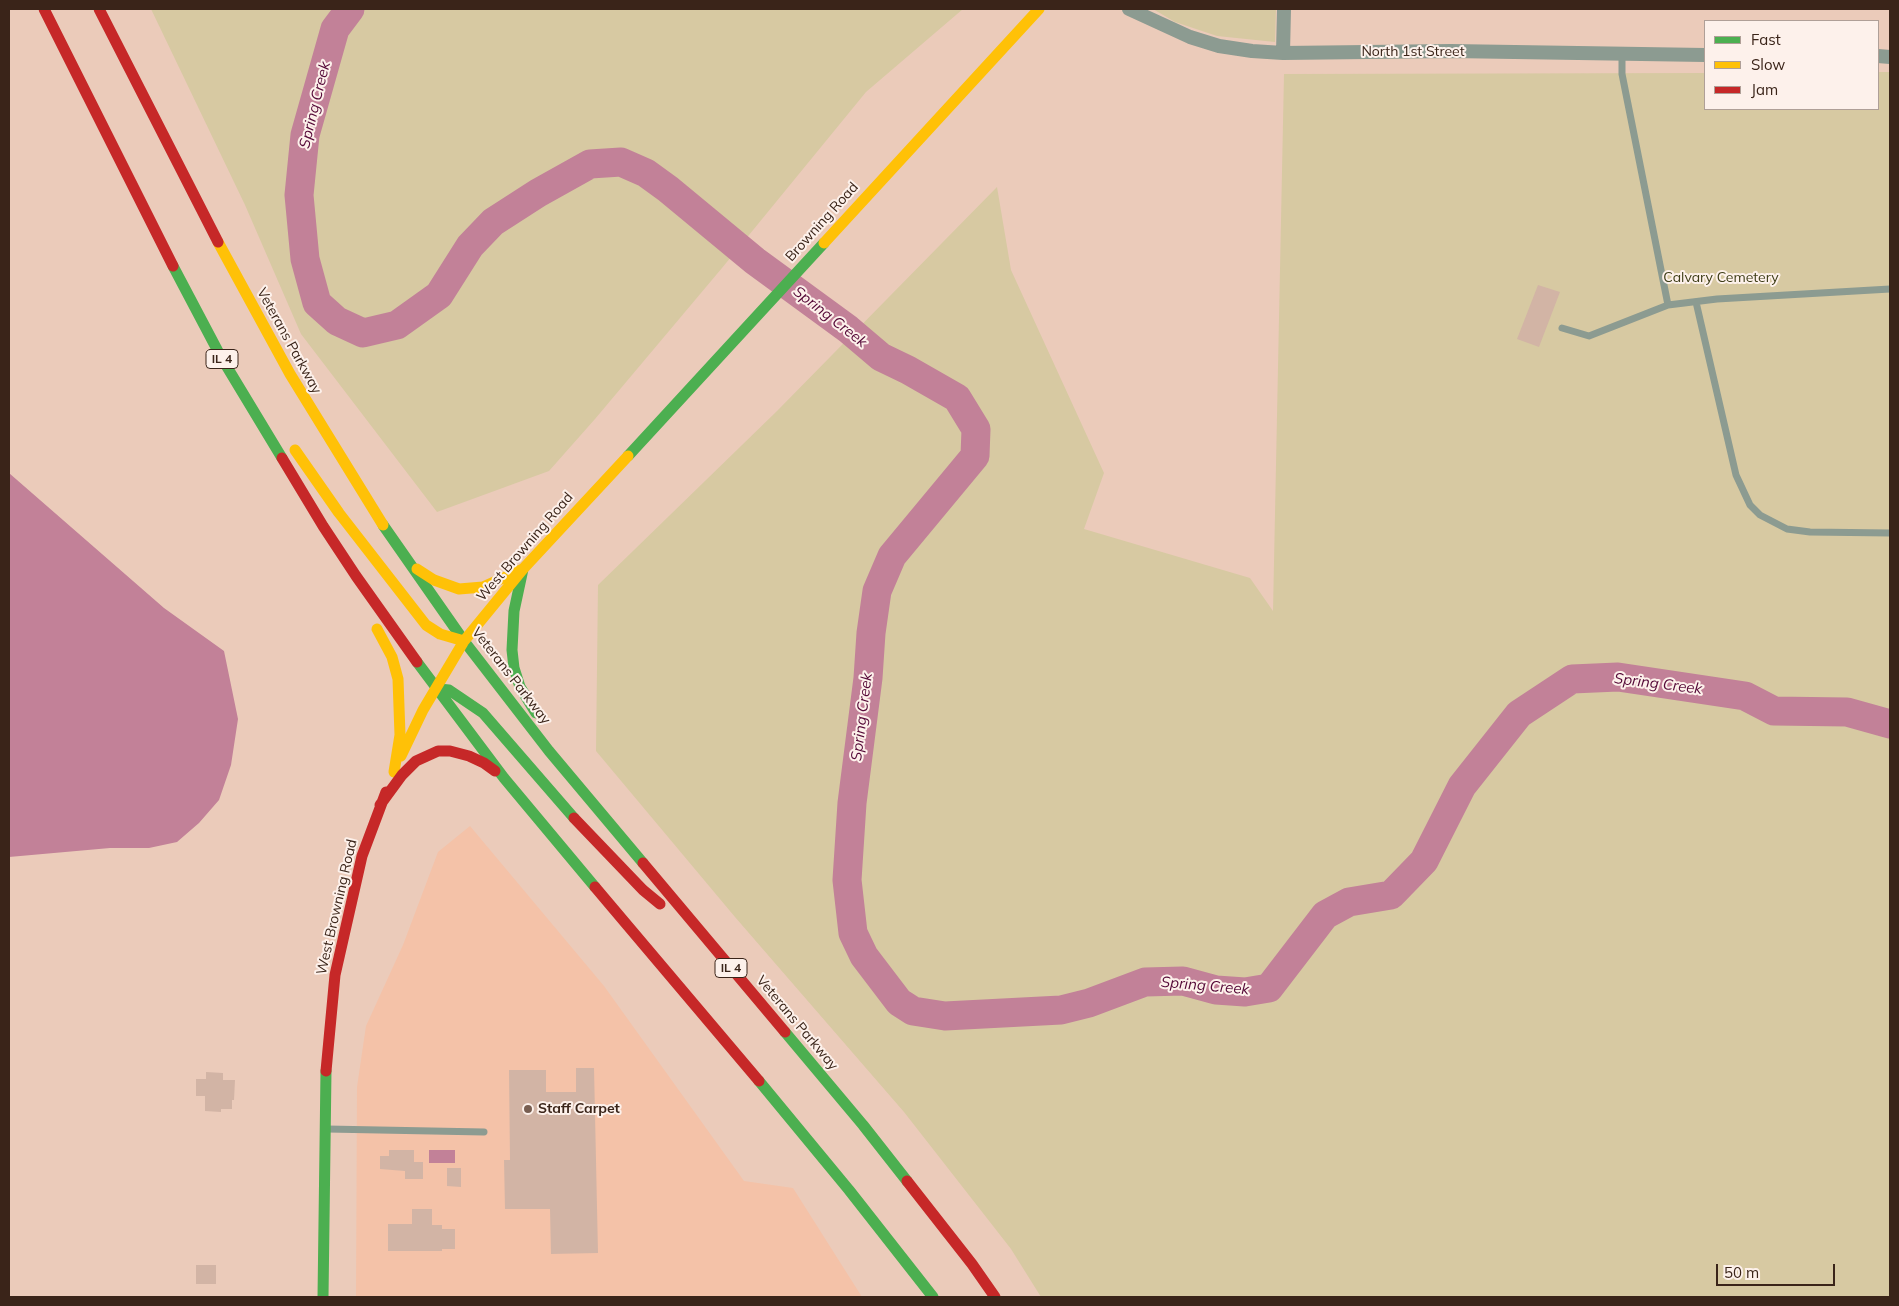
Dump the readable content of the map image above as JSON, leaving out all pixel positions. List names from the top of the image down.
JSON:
{
  "streets": {
    "main road": [
      "Browning Road",
      "Veterans Parkway",
      "IL 4",
      "West Browning Road"
    ],
    "street": ["North 1st Street"]
  },
  "crossings": [
    ["Browning Road", "West Browning Road"],
    ["Veterans Parkway", "West Browning Road"],
    ["IL 4", "West Browning Road"]
  ],
  "water": ["Spring Creek"],
  "parks": ["Calvary Cemetery"],
  "places": ["Staff Carpet"],
  "legend": ["Fast", "Slow", "Jam"],
  "scale_bar": "50 m"
}
